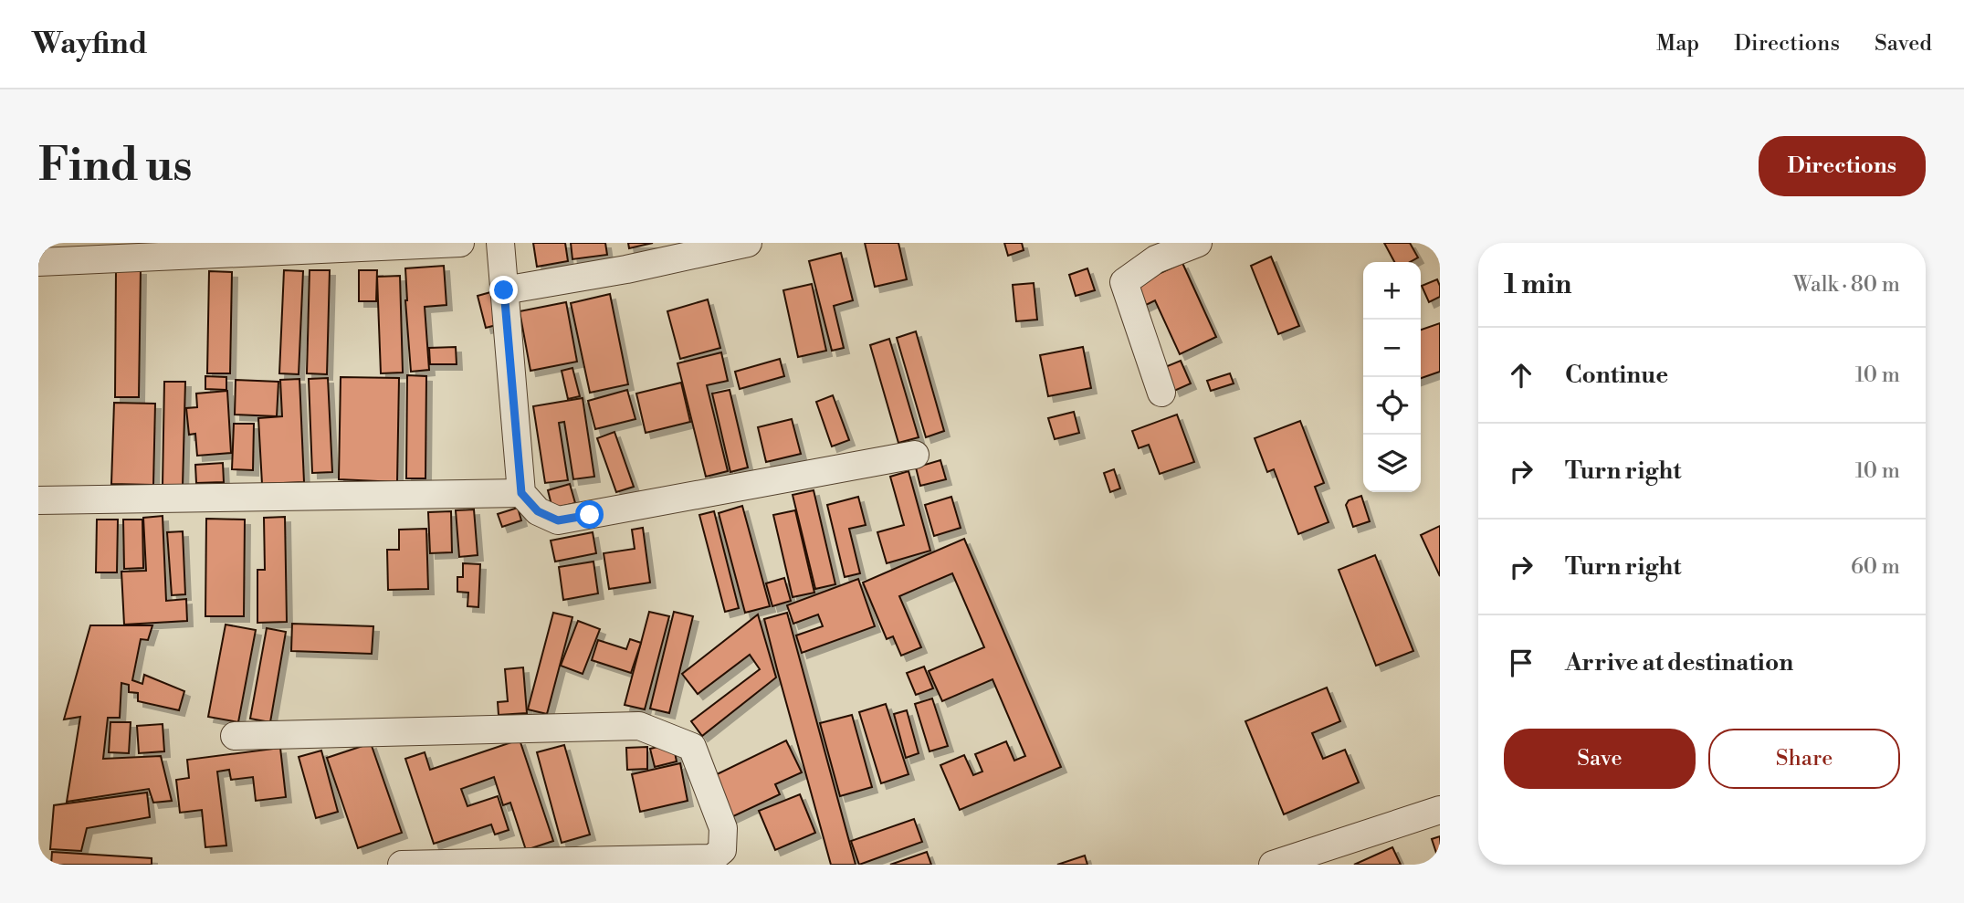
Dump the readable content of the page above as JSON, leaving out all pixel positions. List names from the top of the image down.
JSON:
{
  "page": {
    "header": "Wayfind",
    "nav": ["Map", "Directions", "Saved"],
    "buttons": [
      "Directions",
      ["Save", "Share"]
    ],
    "title": "Find us",
    "heading": ["1 min", "Walk · 80 m"],
    "map_buttons": ["+", "−"],
    "list": [
      ["Continue", "10 m"],
      ["Turn right", "10 m"],
      ["Turn right", "60 m"],
      "Arrive at destination"
    ]
  }
}
